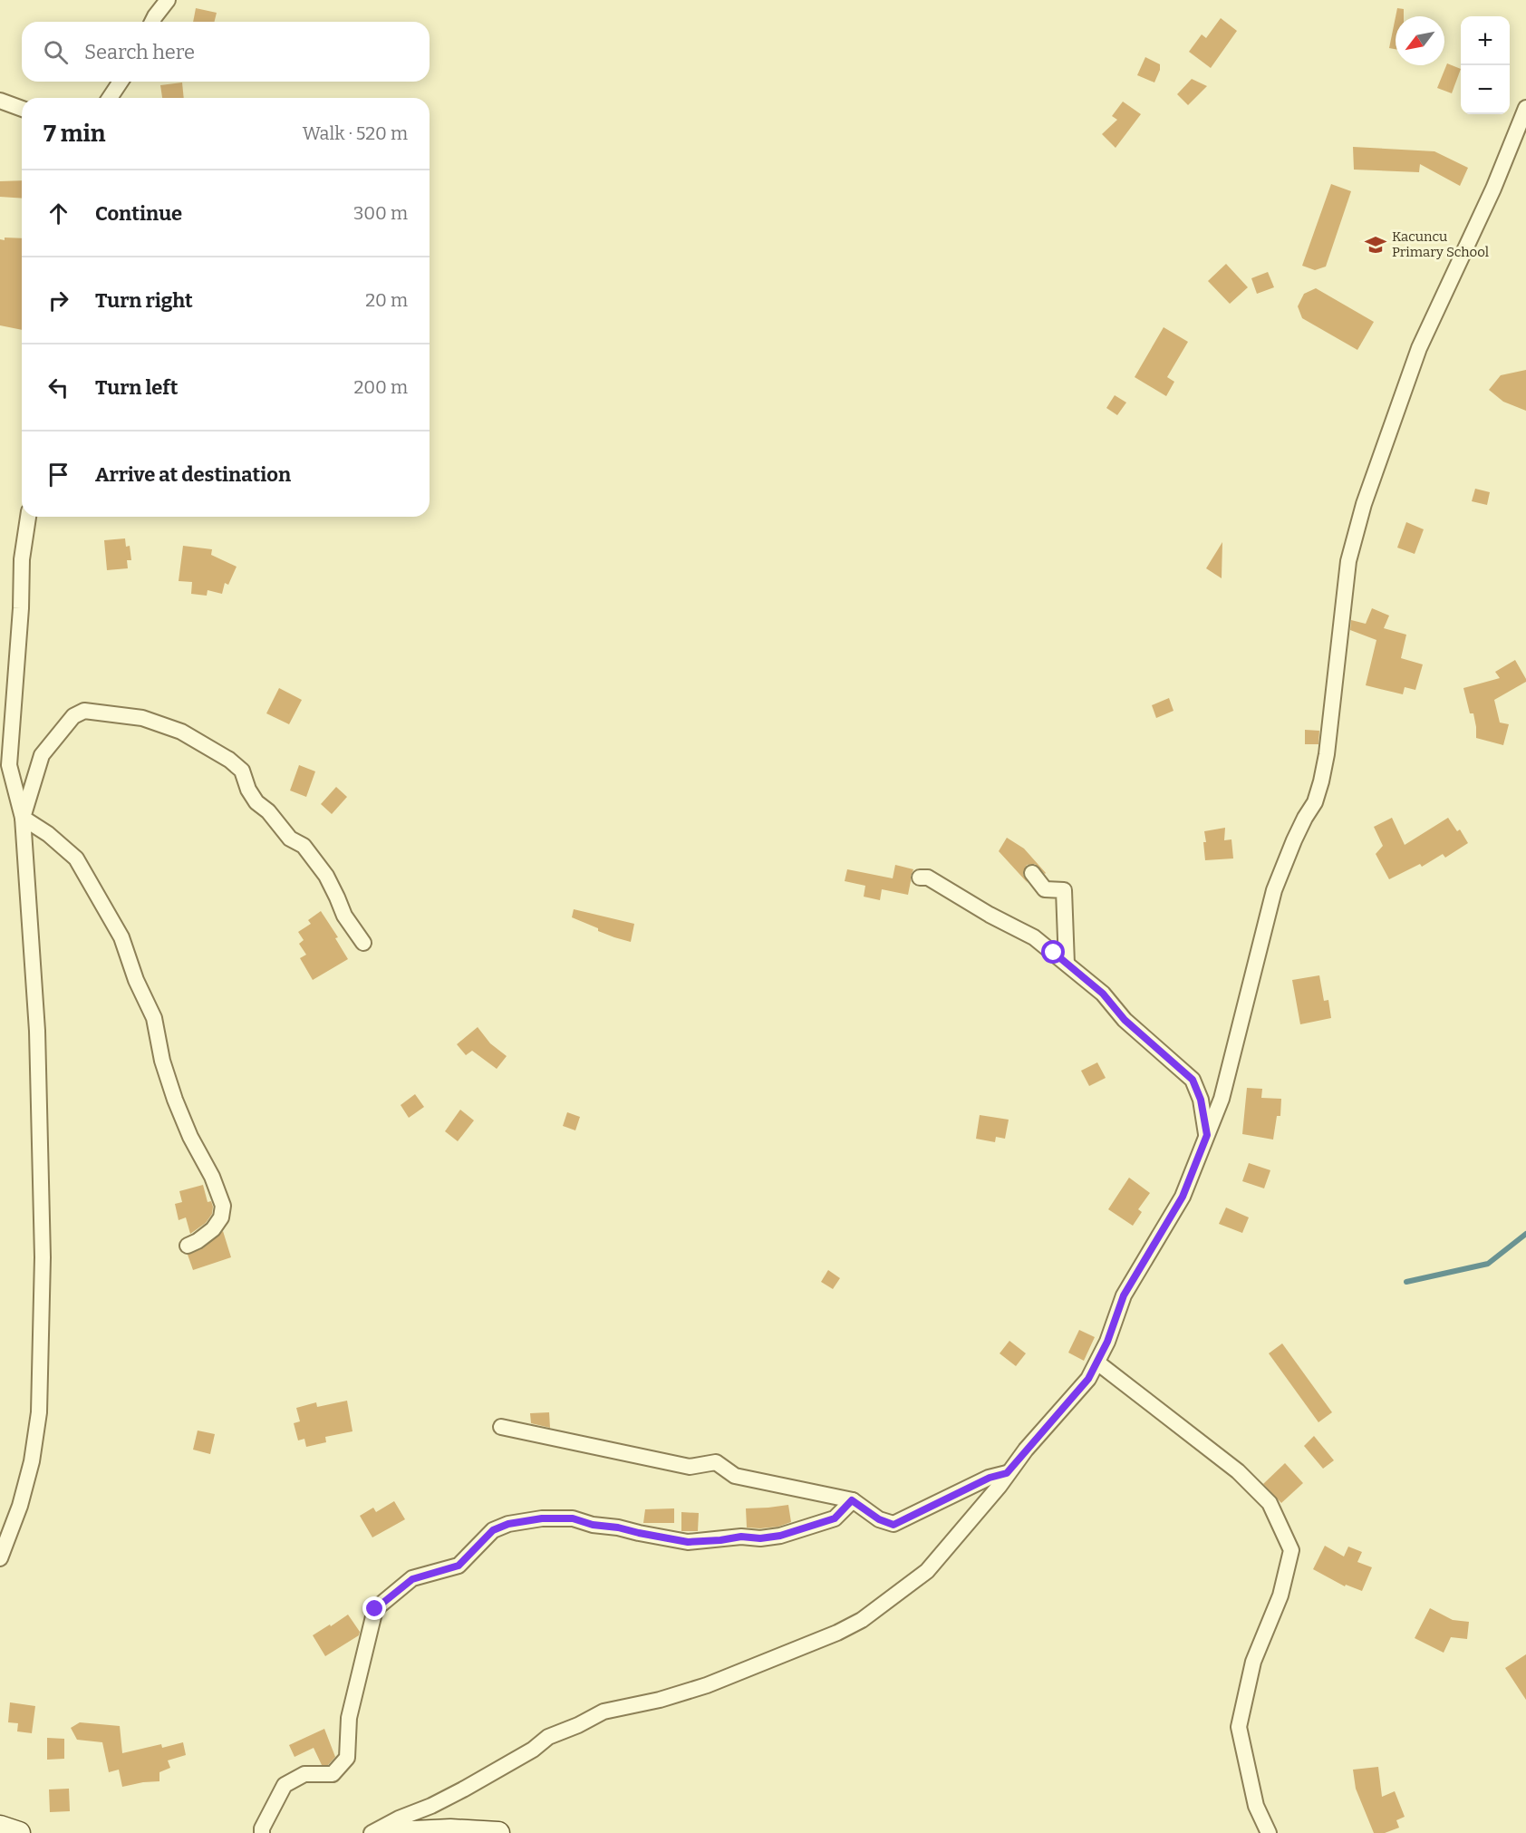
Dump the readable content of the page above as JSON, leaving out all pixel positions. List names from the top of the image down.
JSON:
{
  "places": {
    "school or university": ["Kacuncu Primary School"]
  },
  "north": "bottom left",
  "page": {
    "map_buttons": ["+", "−"],
    "search": "Search here",
    "heading": ["7 min", "Walk · 520 m"],
    "list": [
      ["Continue", "300 m"],
      ["Turn right", "20 m"],
      ["Turn left", "200 m"],
      "Arrive at destination"
    ]
  }
}
